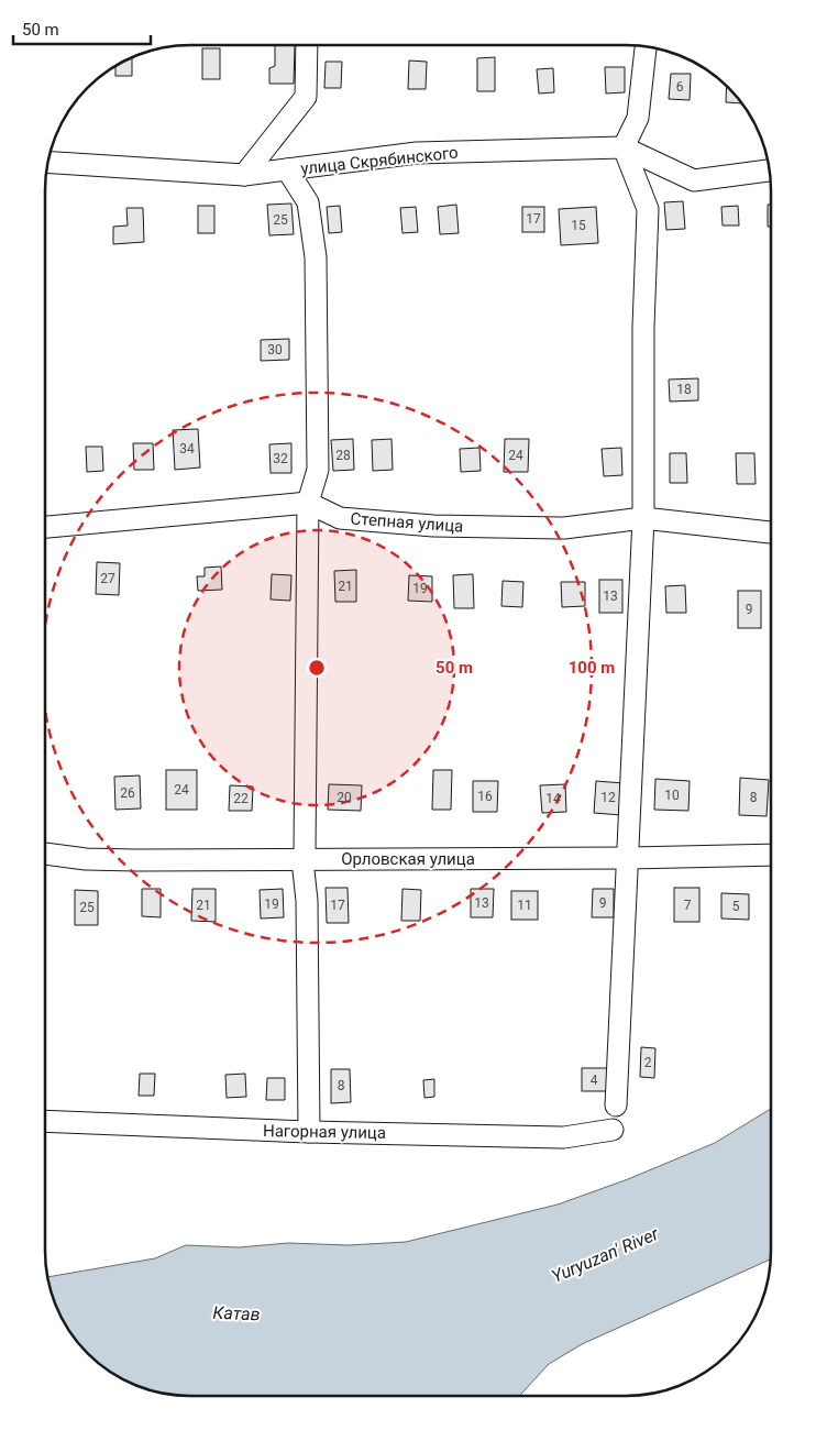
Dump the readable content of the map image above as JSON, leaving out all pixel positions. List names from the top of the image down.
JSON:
{
  "streets": {
    "street": [
      "улица Скрябинского",
      "Степная улица",
      "Орловская улица",
      "Нагорная улица"
    ]
  },
  "water": ["Yuryuzan' River", "Катав"],
  "house_numbers": [
    "6",
    "17",
    "25",
    "15",
    "30",
    "18",
    "34",
    "28",
    "24",
    "32",
    "27",
    "21",
    "19",
    "13",
    "9",
    "24",
    "26",
    "10",
    "16",
    "20",
    "12",
    "8",
    "22",
    "14",
    "13",
    "9",
    "19",
    "21",
    "17",
    "11",
    "7",
    "5",
    "25",
    "2",
    "4",
    "8"
  ],
  "scale_bar": "50 m",
  "rings": ["50 m", "100 m"]
}
